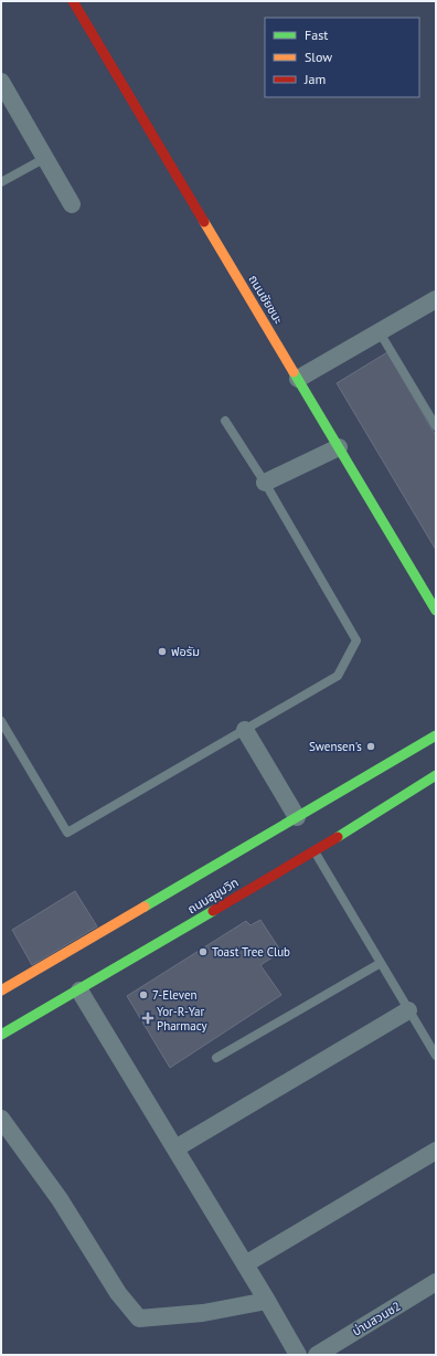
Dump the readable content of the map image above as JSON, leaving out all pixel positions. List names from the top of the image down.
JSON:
{
  "streets": {
    "main road": ["ถนนชัยชนะ", "ถนนสุขุมวิท"],
    "street": ["บ่านสวนซ2"]
  },
  "places": {
    "other": [
      "ฟอรัม",
      "Swensen's",
      "Toast Tree Club",
      "7-Eleven"
    ],
    "health": ["Yor-R-Yar Pharmacy"]
  },
  "legend": ["Fast", "Slow", "Jam"]
}
